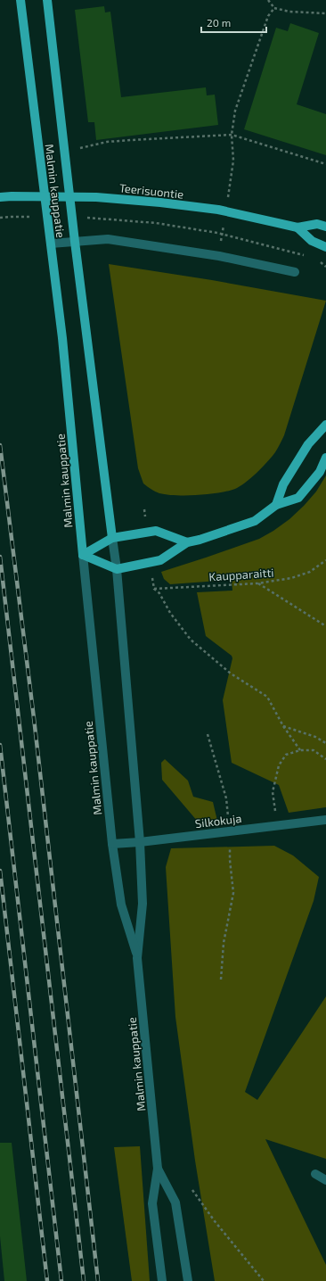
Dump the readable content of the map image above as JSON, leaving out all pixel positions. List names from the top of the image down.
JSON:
{
  "streets": {
    "main road": ["Malmin kauppatie", "Teerisuontie"],
    "street": ["Silkokuja"],
    "path": ["Kaupparaitti"]
  },
  "crossings": [
    ["Malmin kauppatie", "Silkokuja"]
  ],
  "scale_bar": "20 m"
}
